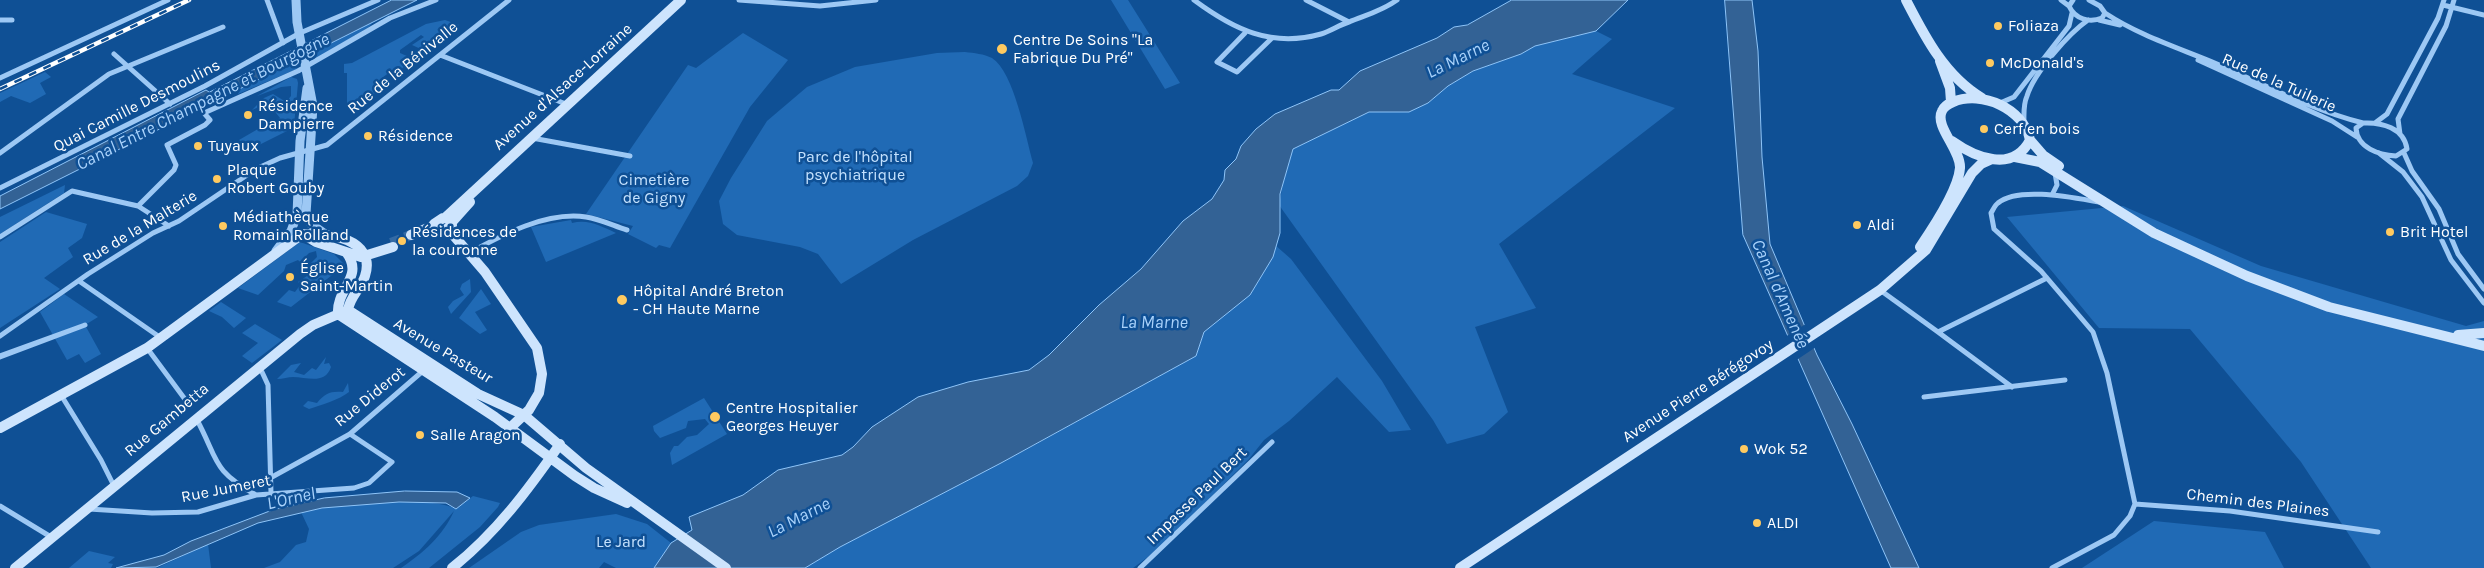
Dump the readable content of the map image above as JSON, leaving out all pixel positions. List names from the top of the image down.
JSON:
{
  "streets": {
    "main road": [
      "Avenue d'Alsace-Lorraine",
      "Avenue Pasteur",
      "Avenue Pierre Bérégovoy",
      "Rue Gambetta"
    ],
    "street": [
      "Rue de la Bénivalle",
      "Rue de la Tuilerie",
      "Quai Camille Desmoulins",
      "Rue de la Malterie",
      "Rue Diderot",
      "Rue Jumeret",
      "Impasse Paul Bert",
      "Chemin des Plaines"
    ]
  },
  "crossings": [
    ["Rue de la Bénivalle", "Rue de la Malterie"],
    ["Avenue Pasteur", "Rue Diderot"],
    ["Avenue Pasteur", "Rue Gambetta"],
    ["Rue Diderot", "Rue Jumeret"],
    ["Rue Gambetta", "Rue Jumeret"]
  ],
  "water": [
    "La Marne",
    "Canal Entre Champagne et Bourgogne",
    "Canal d'Amenée",
    "L'Ornel"
  ],
  "parks": ["Parc de l'hôpital psychiatrique", "Cimetière de Gigny", "Le Jard"],
  "places": [
    "Foliaza",
    "Centre De Soins \"La Fabrique Du Pré\"",
    "McDonald's",
    "Résidence Dampierre",
    "Cerf en bois",
    "Résidence",
    "Tuyaux",
    "Plaque Robert Gouby",
    "Aldi",
    "Médiathèque Romain Rolland",
    "Brit Hotel",
    "Résidences de la couronne",
    "Église Saint-Martin",
    "Hôpital André Breton - CH Haute Marne",
    "Centre Hospitalier Georges Heuyer",
    "Salle Aragon",
    "Wok 52",
    "ALDI"
  ]
}
